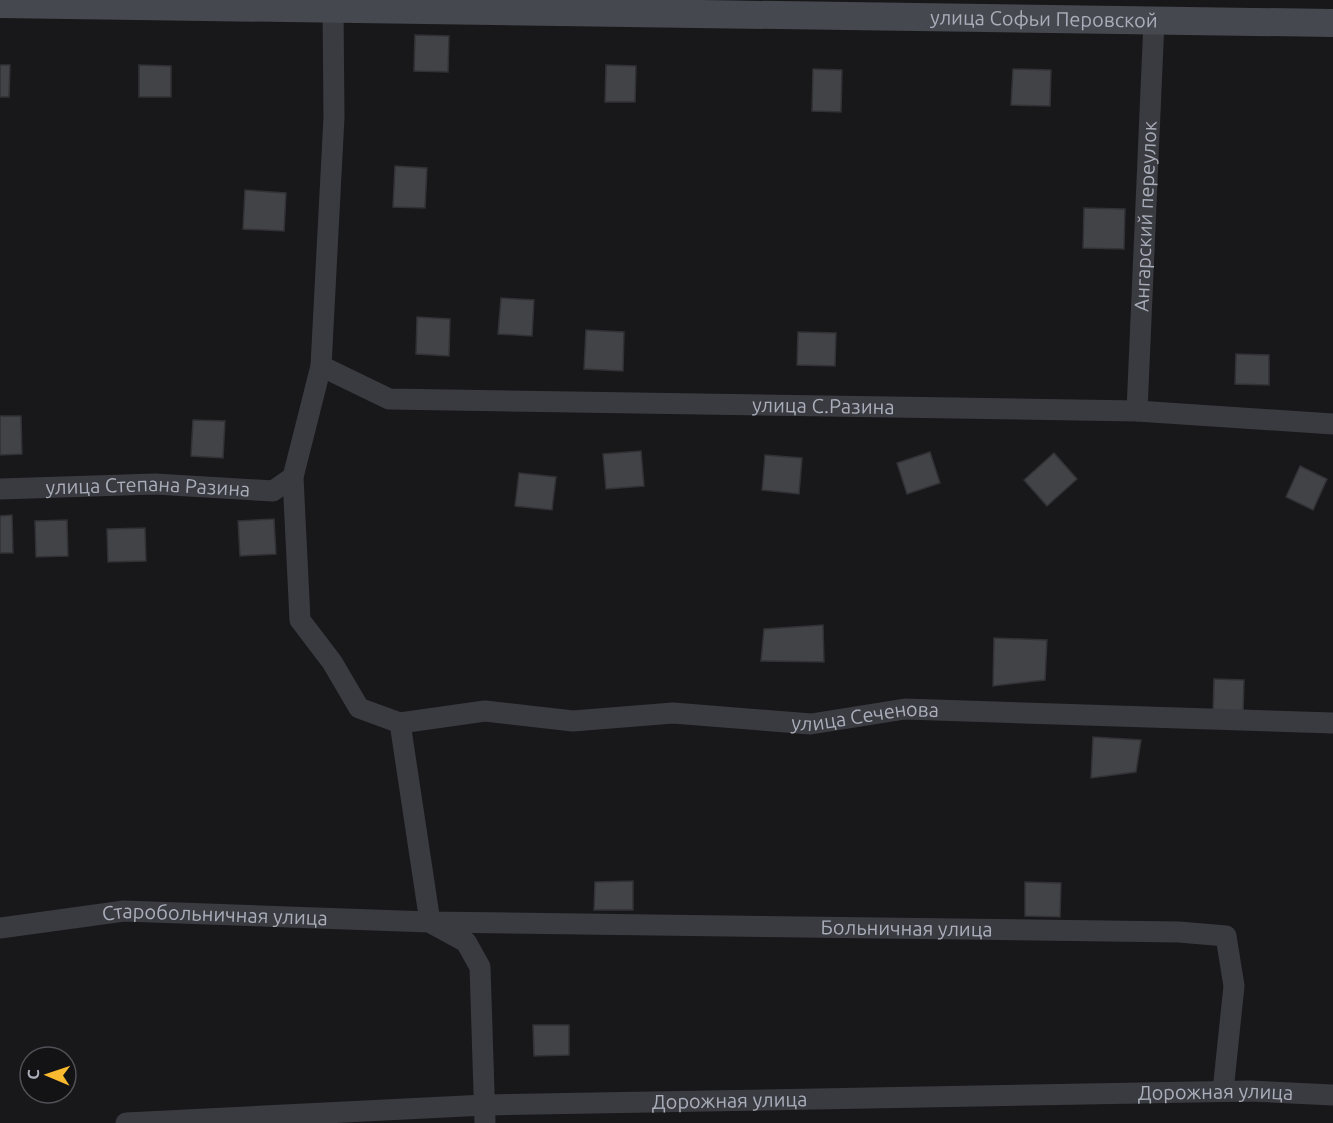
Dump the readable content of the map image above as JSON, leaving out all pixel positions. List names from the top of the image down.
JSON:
{
  "streets": {
    "main road": ["улица Софьи Перовской"],
    "street": [
      "Ангарский переулок",
      "улица С.Разина",
      "улица Степана Разина",
      "улица Сеченова",
      "Старобольничная улица",
      "Больничная улица",
      "Дорожная улица"
    ]
  },
  "crossings": [
    ["улица Софьи Перовской", "Ангарский переулок"],
    ["Ангарский переулок", "улица С.Разина"],
    ["Старобольничная улица", "Больничная улица"],
    ["Больничная улица", "Дорожная улица"]
  ],
  "north": "left"
}
